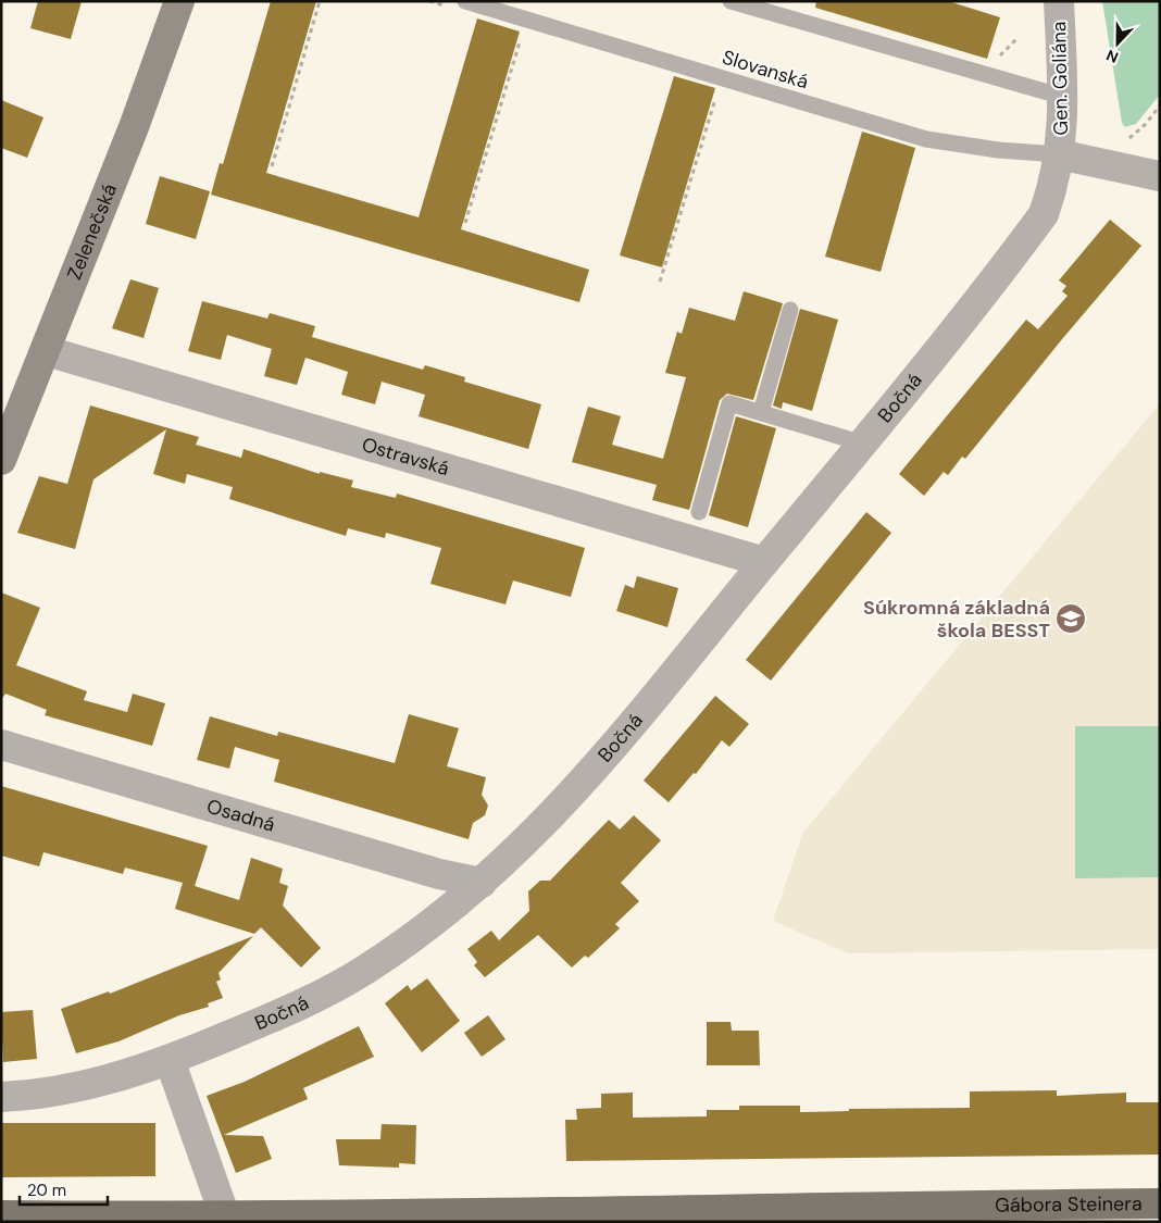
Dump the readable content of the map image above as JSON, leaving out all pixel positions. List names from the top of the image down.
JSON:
{
  "streets": {
    "main road": ["Gábora Steinera"],
    "street": [
      "Gen. Goliána",
      "Zelenečská",
      "Bočná",
      "Ostravská",
      "Osadná"
    ],
    "lane": ["Slovanská"]
  },
  "crossings": [
    ["Slovanská", "Gen. Goliána"],
    ["Slovanská", "Bočná"],
    ["Gen. Goliána", "Bočná"],
    ["Zelenečská", "Ostravská"],
    ["Bočná", "Ostravská"],
    ["Bočná", "Osadná"]
  ],
  "places": {
    "school or university": ["Súkromná základná škola BESST"]
  },
  "scale_bar": "20 m",
  "north": "bottom"
}
